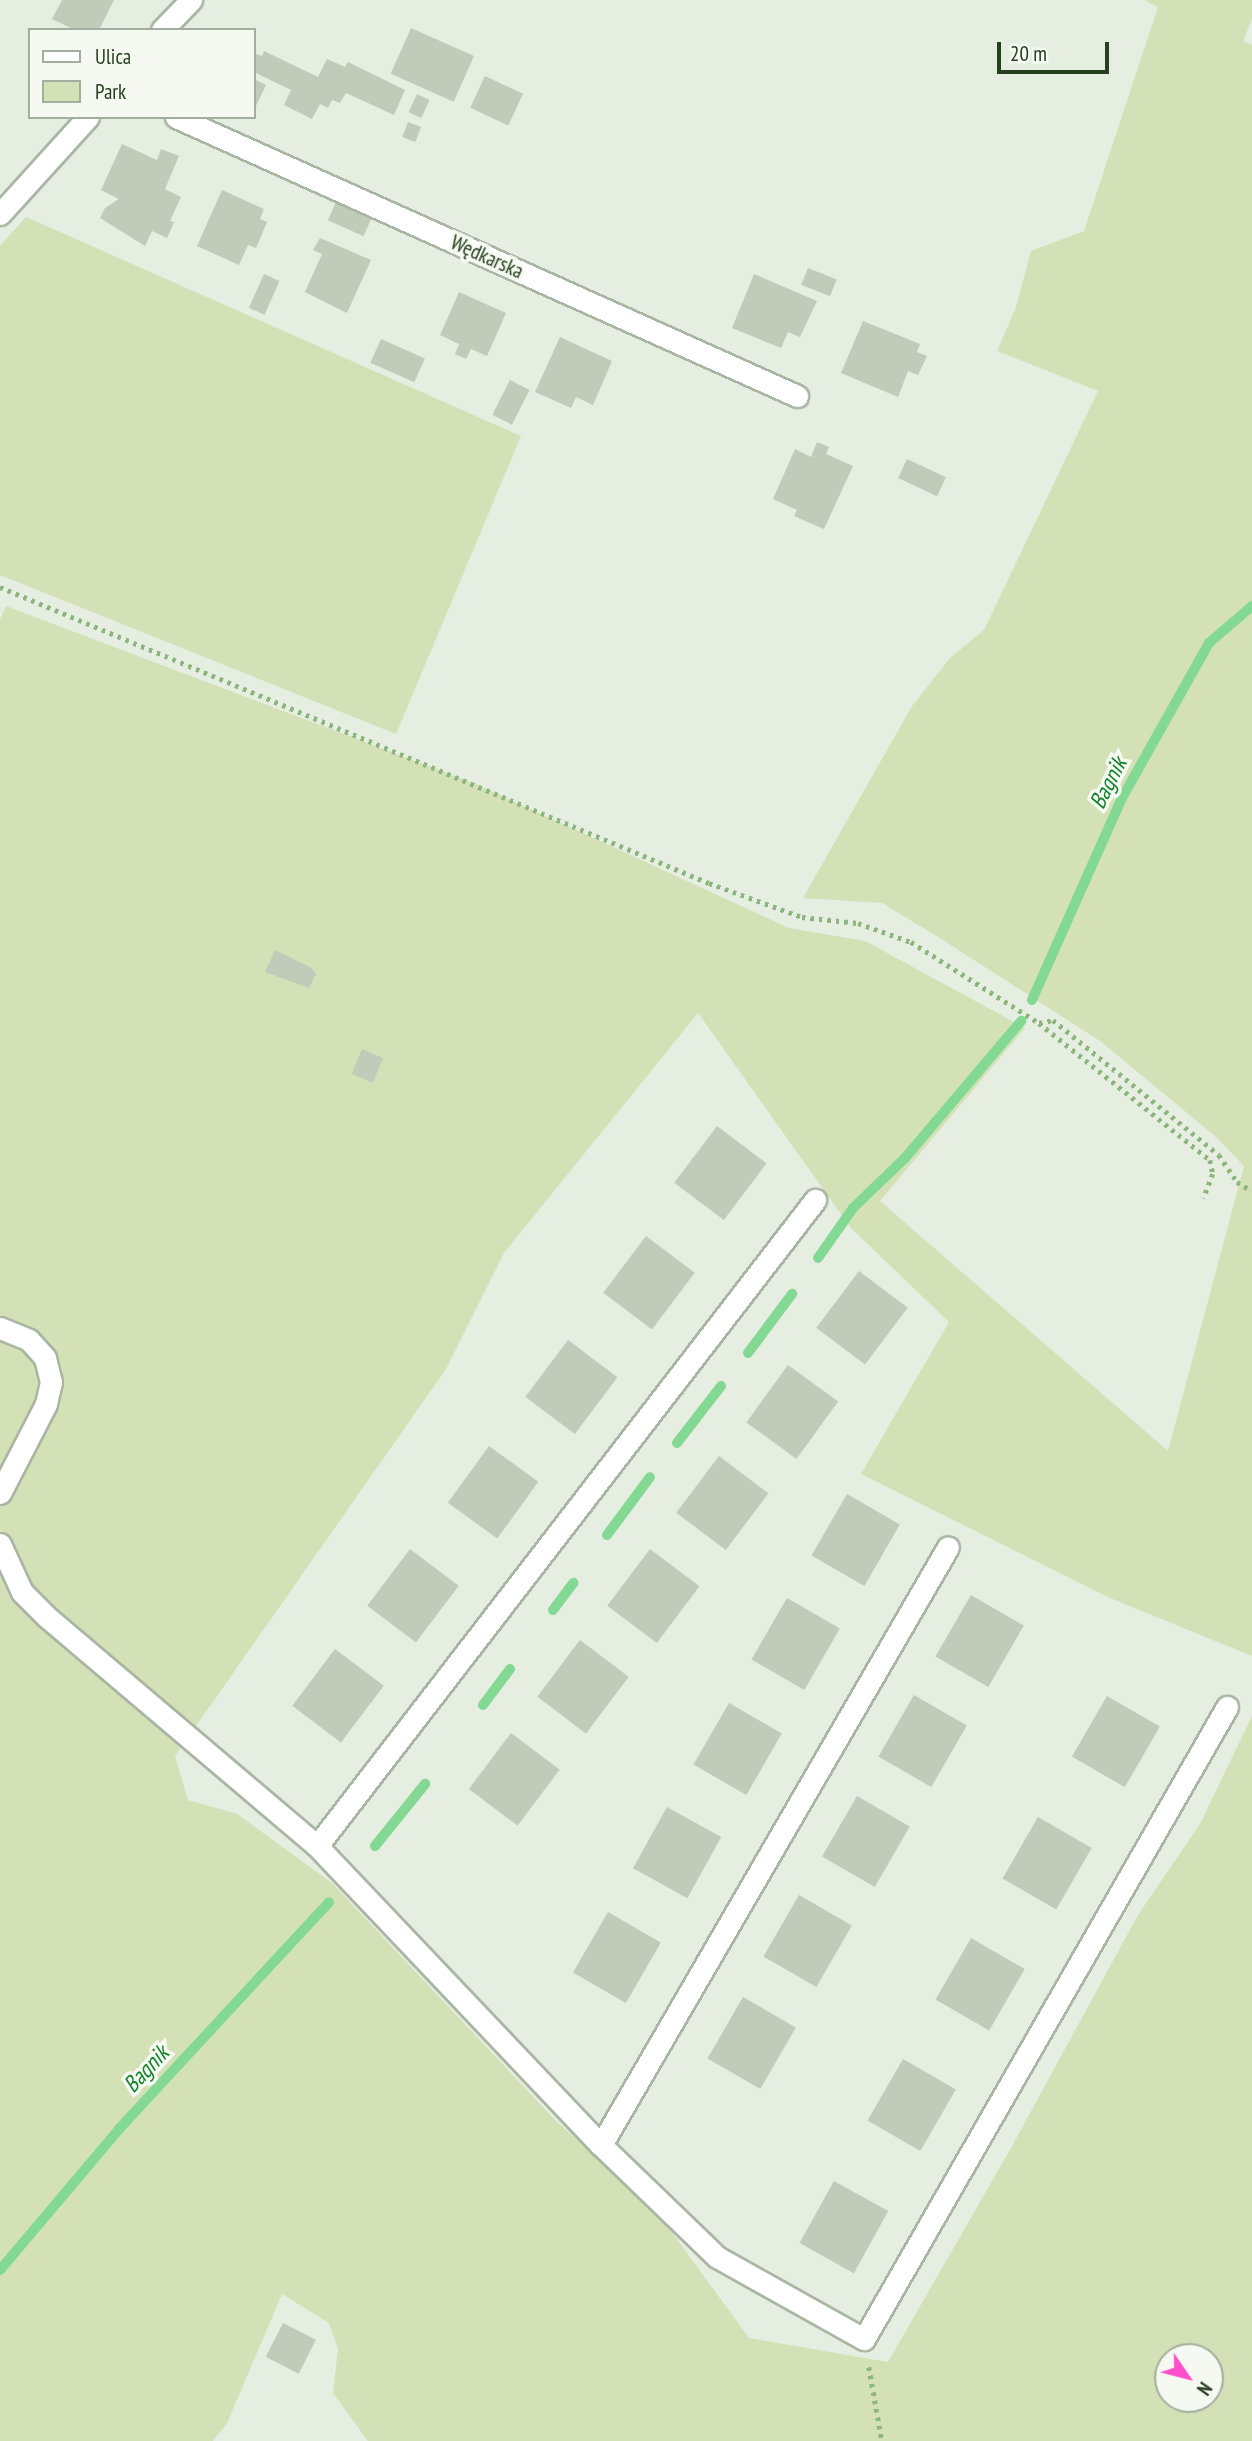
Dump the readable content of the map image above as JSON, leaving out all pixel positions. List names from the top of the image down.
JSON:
{
  "streets": {
    "street": ["Wędkarska"]
  },
  "water": ["Bagnik"],
  "legend": ["Ulica", "Park"],
  "scale_bar": "20 m",
  "north": "bottom right"
}
